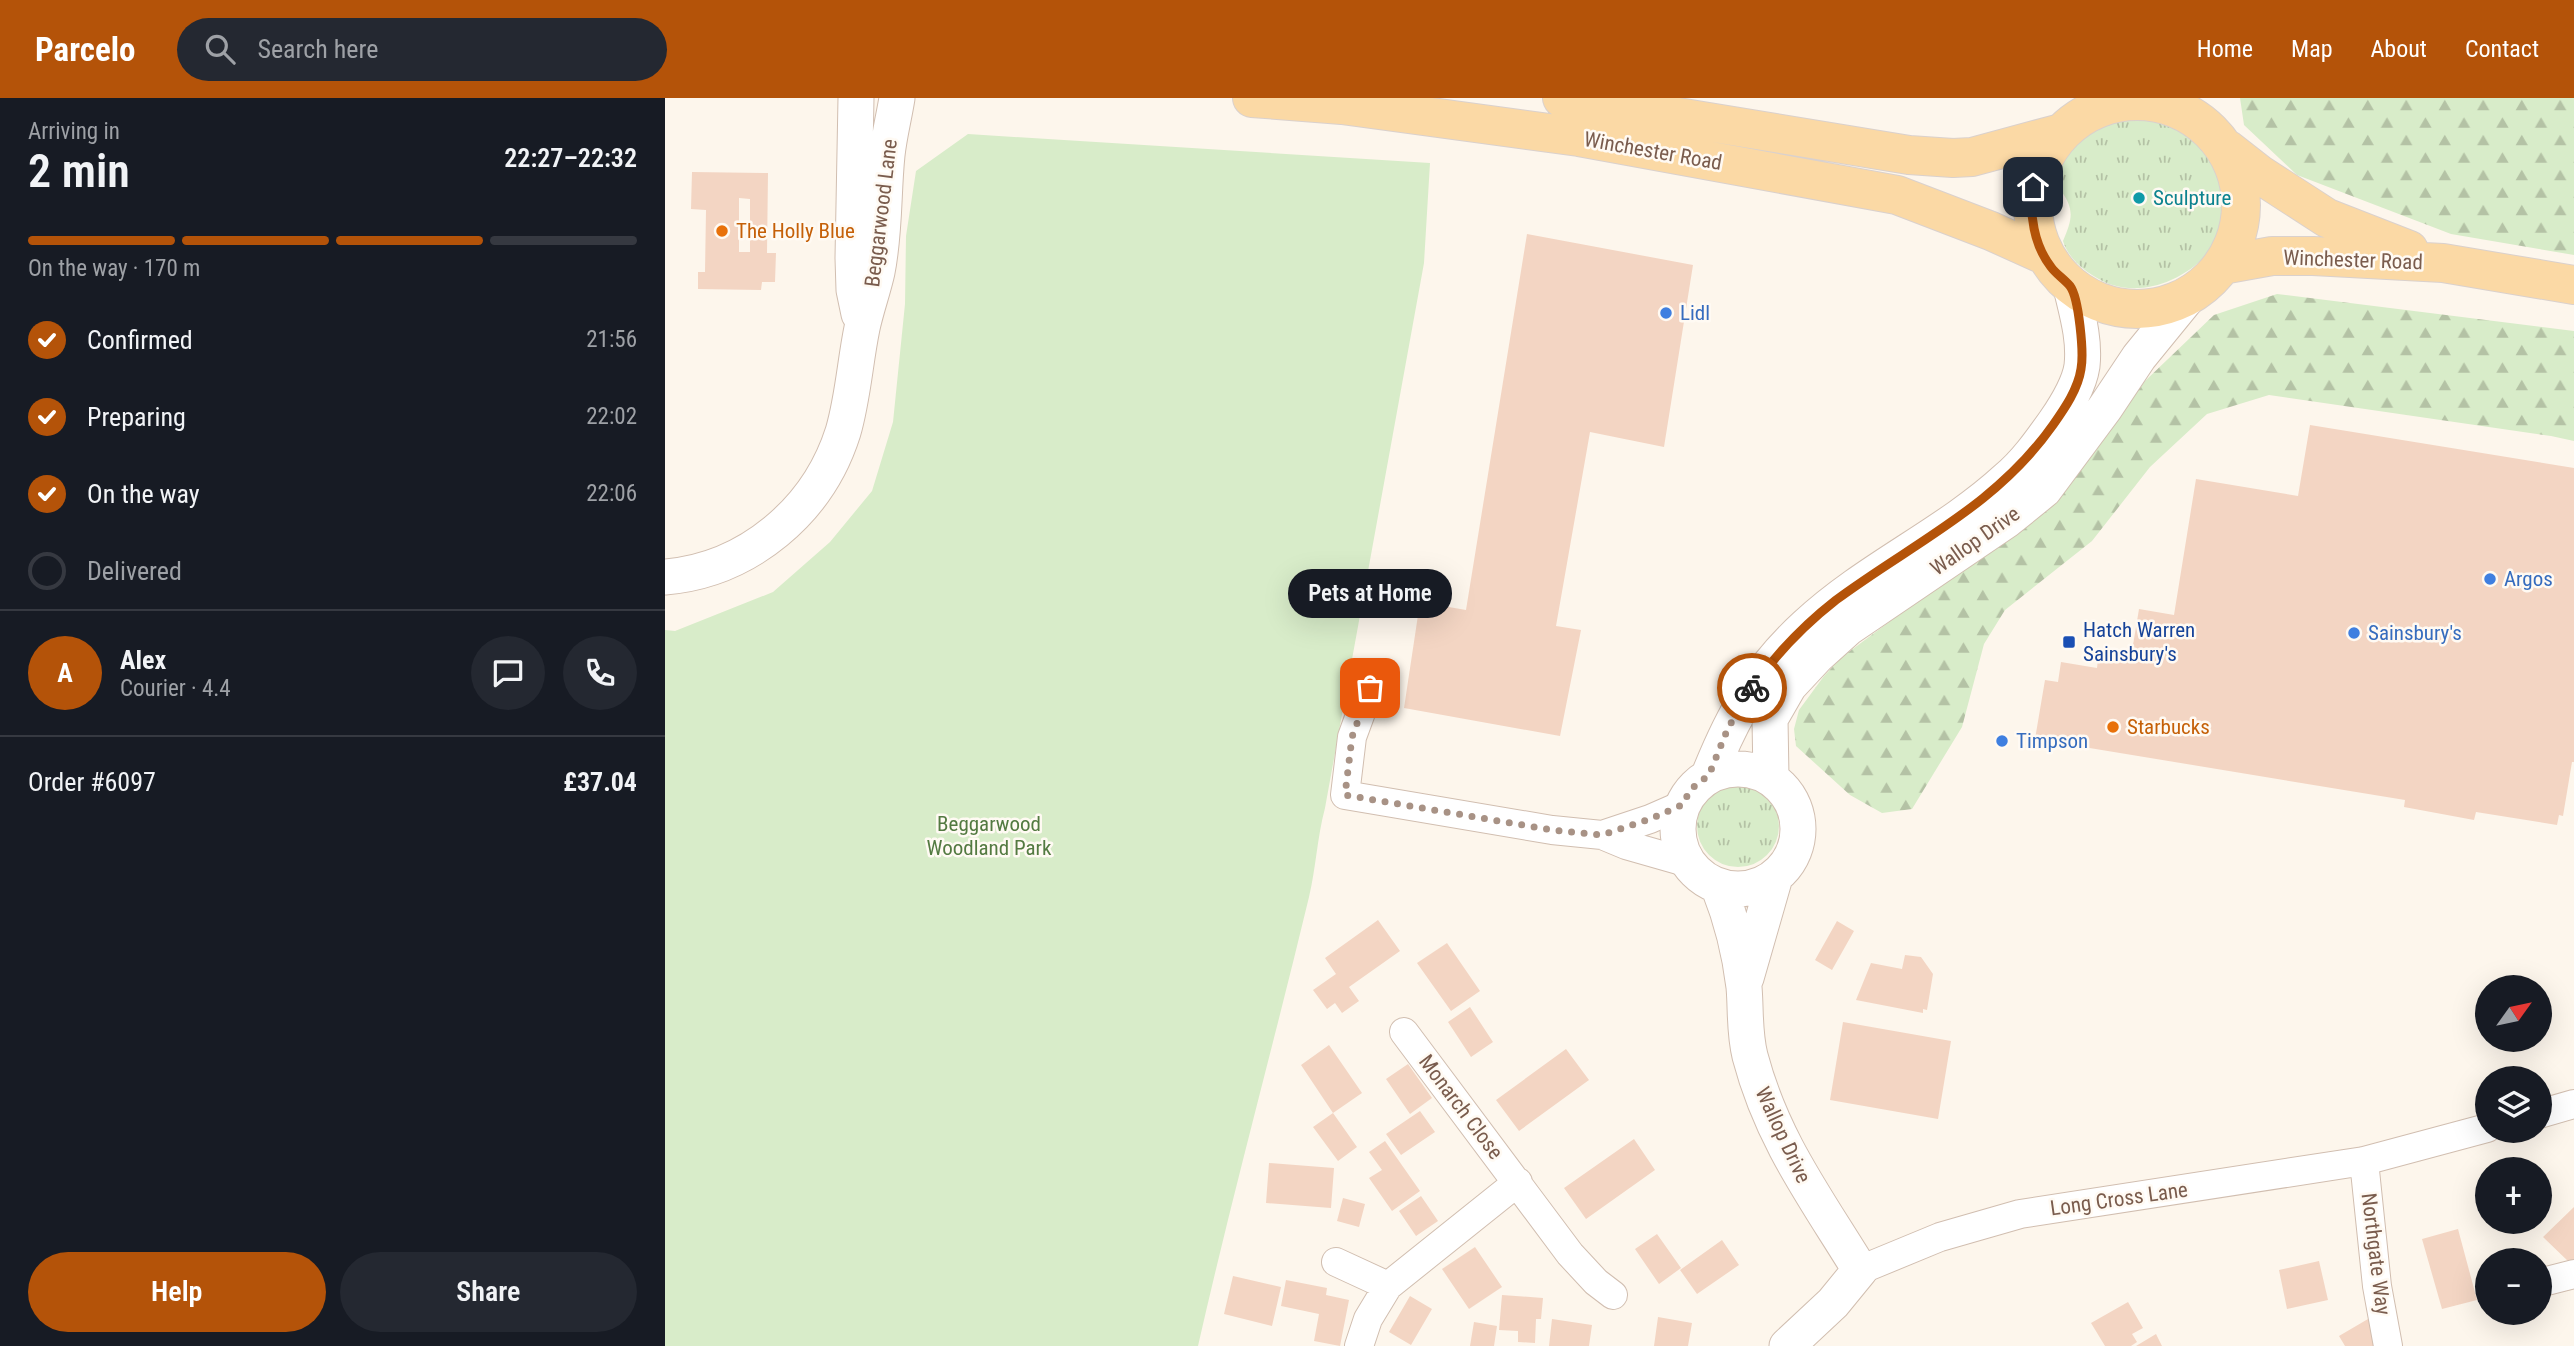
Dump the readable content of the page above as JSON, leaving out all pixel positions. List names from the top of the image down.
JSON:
{
  "streets": {
    "main road": ["Winchester Road"],
    "street": [
      "Beggarwood Lane",
      "Wallop Drive",
      "Monarch Close",
      "Long Cross Lane",
      "Northgate Way"
    ]
  },
  "crossings": [
    ["Winchester Road", "Wallop Drive"],
    ["Wallop Drive", "Long Cross Lane"],
    ["Long Cross Lane", "Northgate Way"]
  ],
  "parks": ["Beggarwood Woodland Park"],
  "places": {
    "other": [
      "Sculpture",
      "The Holly Blue",
      "Lidl",
      "Argos",
      "Sainsbury's",
      "Pets at Home",
      "Starbucks",
      "Timpson"
    ],
    "transit": ["Hatch Warren Sainsbury's"]
  },
  "north": "top right",
  "page": {
    "header": "Parcelo",
    "search": "Search here",
    "nav": [
      "Home",
      "Map",
      "About",
      "Contact"
    ],
    "heading": ["2 min", "Arriving in", "22:27–22:32"],
    "panel": [
      "Alex",
      "Courier · 4.4",
      "Order #6097",
      "£37.04"
    ],
    "bar": "On the way · 170 m",
    "list": [
      ["Confirmed", "21:56"],
      ["Preparing", "22:02"],
      ["On the way", "22:06"],
      "Delivered"
    ],
    "bubble": "Pets at Home",
    "round": "A",
    "map_buttons": ["+", "−"],
    "buttons": ["Help", "Share"]
  }
}
